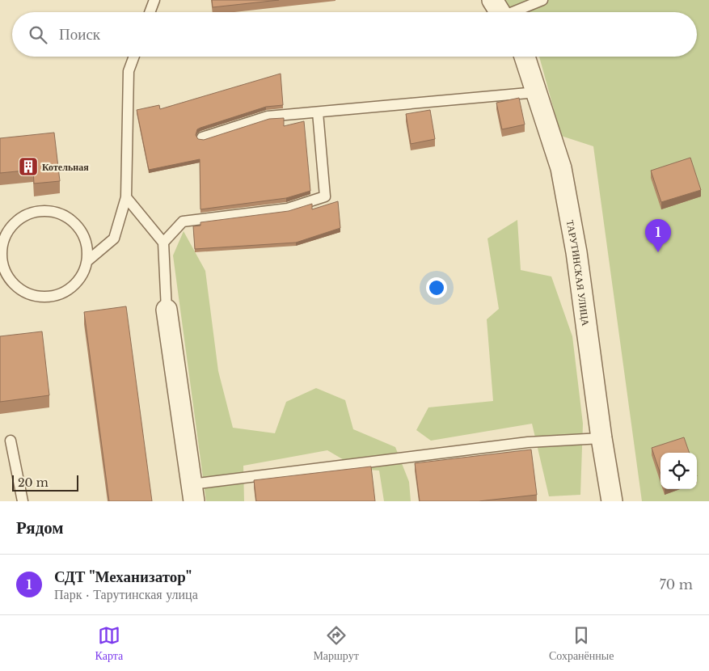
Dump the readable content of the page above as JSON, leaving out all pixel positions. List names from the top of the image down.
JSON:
{
  "streets": {
    "street": ["ТАРУТИНСКАЯ УЛИЦА"]
  },
  "places": {
    "building": ["Котельная"]
  },
  "scale_bar": "20 m",
  "page": {
    "search": "Поиск",
    "pins": "1",
    "scale": "20 m",
    "heading": "Рядом",
    "list": [
      {
        "mark": "1",
        "name": "СДТ \"Механизатор\"",
        "note": "Парк · Тарутинская улица",
        "value": "70 m"
      }
    ],
    "nav": ["Карта", "Маршрут", "Сохранённые"]
  }
}
